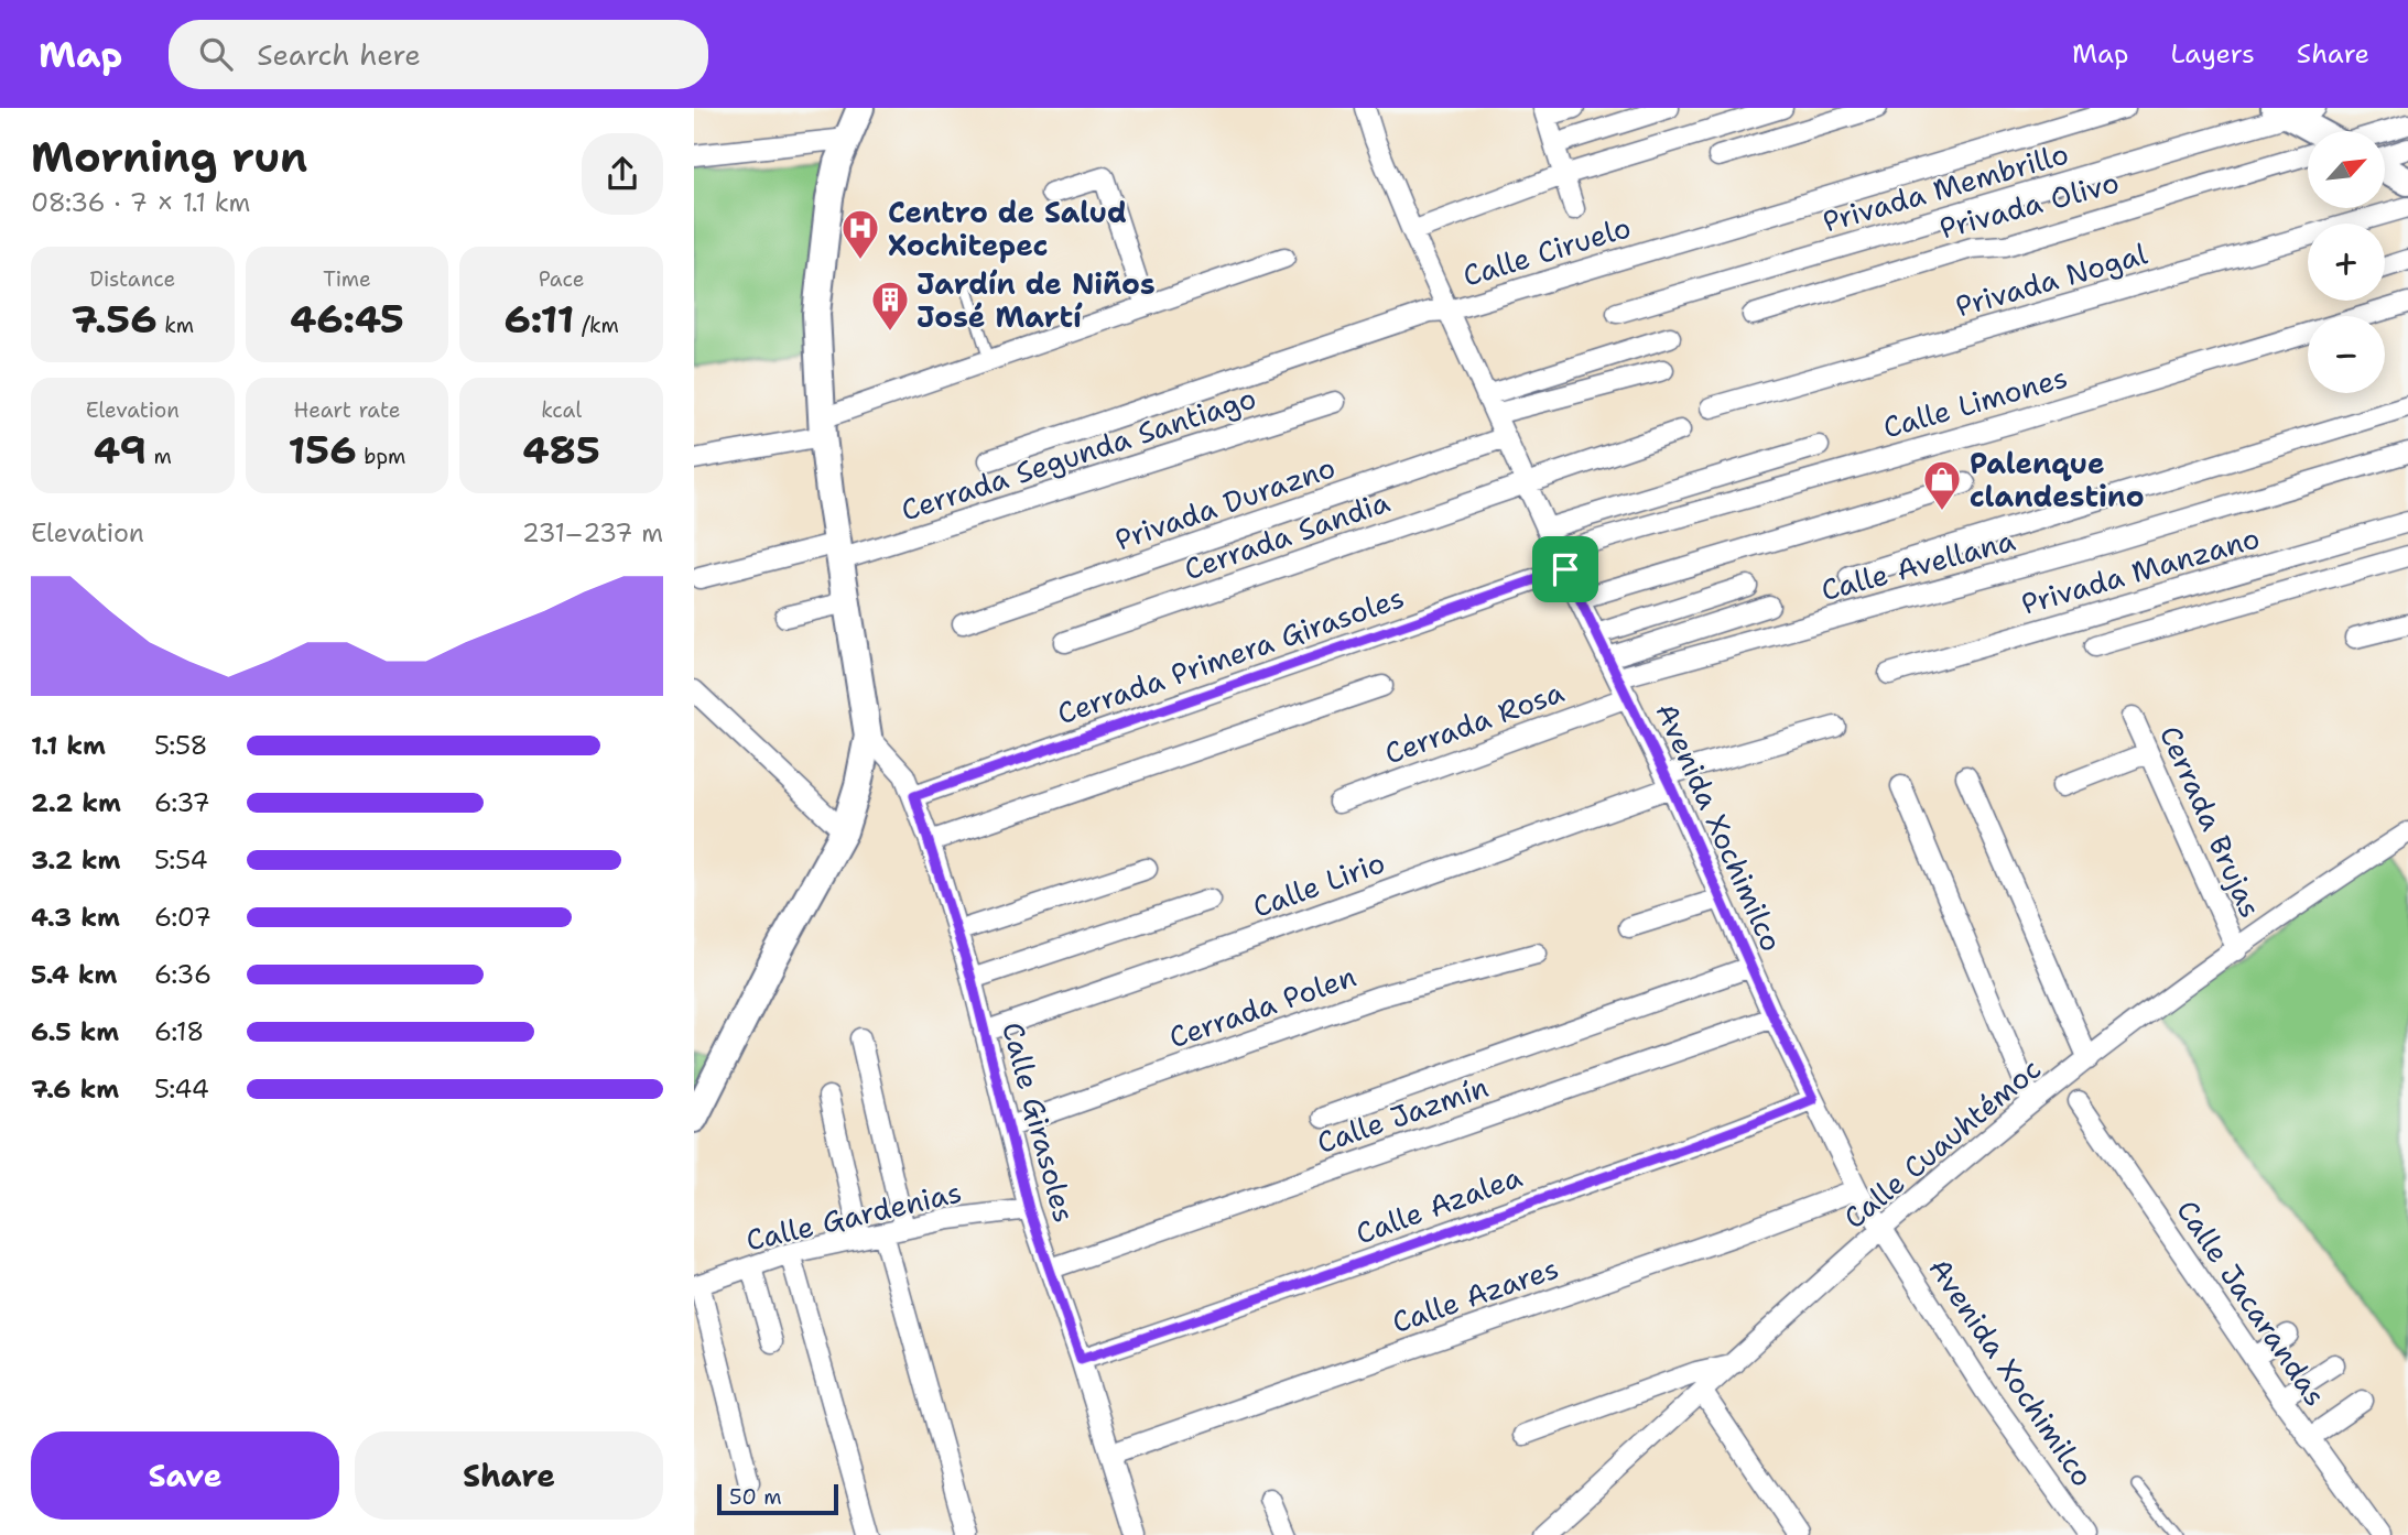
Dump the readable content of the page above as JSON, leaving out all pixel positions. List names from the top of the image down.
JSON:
{
  "streets": {
    "street": [
      "Privada Membrillo",
      "Privada Olivo",
      "Calle Ciruelo",
      "Privada Nogal",
      "Calle Limones",
      "Cerrada Segunda Santiago",
      "Privada Durazno",
      "Cerrada Sandia",
      "Calle Avellana",
      "Privada Manzano",
      "Cerrada Primera Girasoles",
      "Cerrada Rosa",
      "Cerrada Brujas",
      "Avenida Xochimilco",
      "Calle Lirio",
      "Cerrada Polen",
      "Calle Jazmín",
      "Calle Girasoles",
      "Calle Cuauhtémoc",
      "Calle Azalea",
      "Calle Gardenias",
      "Calle Azares",
      "Calle Jacarandas"
    ]
  },
  "crossings": [
    ["Calle Ciruelo", "Avenida Xochimilco"],
    ["Calle Limones", "Cerrada Primera Girasoles"],
    ["Calle Limones", "Avenida Xochimilco"],
    ["Privada Durazno", "Avenida Xochimilco"],
    ["Cerrada Sandia", "Avenida Xochimilco"],
    ["Calle Avellana", "Avenida Xochimilco"],
    ["Cerrada Primera Girasoles", "Avenida Xochimilco"],
    ["Cerrada Primera Girasoles", "Calle Girasoles"],
    ["Cerrada Rosa", "Avenida Xochimilco"],
    ["Cerrada Brujas", "Calle Cuauhtémoc"],
    ["Avenida Xochimilco", "Calle Lirio"],
    ["Avenida Xochimilco", "Calle Jazmín"],
    ["Avenida Xochimilco", "Calle Cuauhtémoc"],
    ["Avenida Xochimilco", "Calle Azalea"],
    ["Avenida Xochimilco", "Calle Azares"],
    ["Calle Lirio", "Calle Girasoles"],
    ["Cerrada Polen", "Calle Girasoles"],
    ["Calle Jazmín", "Calle Girasoles"],
    ["Calle Girasoles", "Calle Azalea"],
    ["Calle Girasoles", "Calle Gardenias"],
    ["Calle Girasoles", "Calle Azares"]
  ],
  "places": {
    "hospital": ["Centro de Salud Xochitepec"],
    "building": ["Jardín de Niños José Martí"],
    "shop": ["Palenque clandestino"]
  },
  "scale_bar": "50 m",
  "north": "top right",
  "page": {
    "header": "Map",
    "search": "Search here",
    "nav": ["Map", "Layers", "Share"],
    "heading": ["Morning run", "08:36 · 7 × 1.1 km"],
    "map_buttons": ["+", "−"],
    "stats": [
      ["Distance", "7.56 km"],
      ["Time", "46:45"],
      ["Pace", "6:11 /km"],
      ["Elevation", "49 m"],
      ["Heart rate", "156 bpm"],
      ["kcal", "485"]
    ],
    "chart": ["Elevation", "231–237 m"],
    "list": [
      {
        "name": "1.1 km",
        "note": "5:58"
      },
      {
        "name": "2.2 km",
        "note": "6:37"
      },
      {
        "name": "3.2 km",
        "note": "5:54"
      },
      {
        "name": "4.3 km",
        "note": "6:07"
      },
      {
        "name": "5.4 km",
        "note": "6:36"
      },
      {
        "name": "6.5 km",
        "note": "6:18"
      },
      {
        "name": "7.6 km",
        "note": "5:44"
      }
    ],
    "buttons": ["Save", "Share"],
    "scale": "50 m"
  }
}
